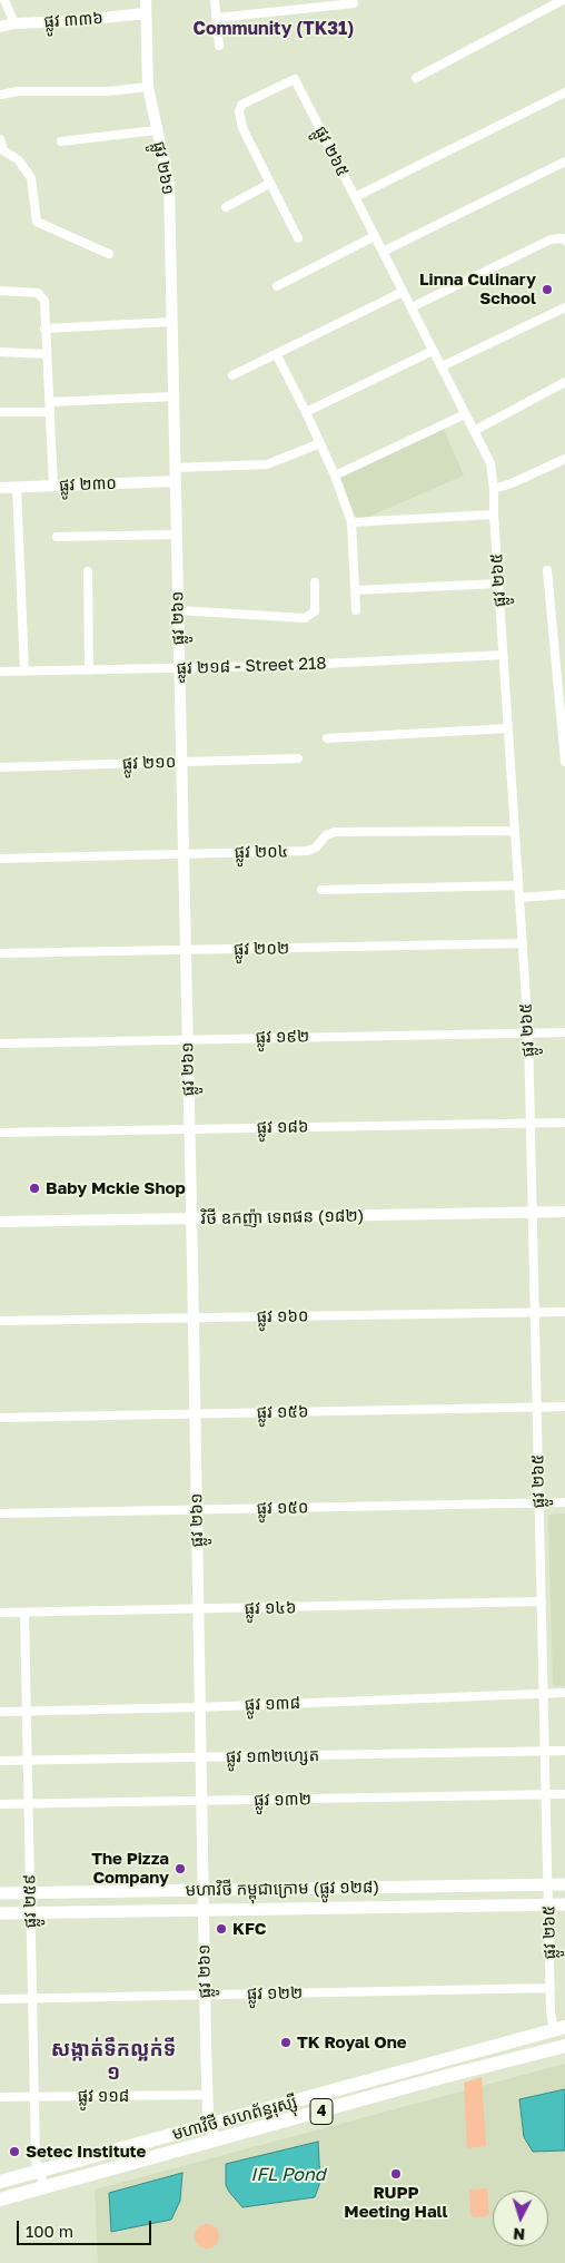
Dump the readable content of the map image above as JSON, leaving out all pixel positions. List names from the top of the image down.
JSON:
{
  "streets": {
    "highway": ["4", "មហាវិថី សហព័ន្ធរុស្ស៊ី"],
    "main road": ["មហាវិថី កម្ពុជាក្រោម (ផ្លូវ ១២៨)"],
    "street": [
      "ផ្លូវ ៣៣៦",
      "ផ្លូវ ២៦៥",
      "ផ្លូវ ២៦១",
      "ផ្លូវ ២៣០",
      "ផ្លូវ ២១៨ - Street 218",
      "ផ្លូវ ២១០",
      "ផ្លូវ ២០៤",
      "ផ្លូវ ២០២",
      "ផ្លូវ ១៩២",
      "ផ្លូវ ១៨៦",
      "វិថី ឧកញ៉ា ទេពផន (១៨២)",
      "ផ្លូវ ១៦០",
      "ផ្លូវ ១៥៦",
      "ផ្លូវ ១៥០",
      "ផ្លូវ ១៤៦",
      "ផ្លូវ ១៣៨",
      "ផ្លូវ ១៣២ហ្សេត",
      "ផ្លូវ ១៣២",
      "ផ្លូវ ២៥៩",
      "ផ្លូវ ១២២",
      "ផ្លូវ ១១៨"
    ]
  },
  "crossings": [
    ["ផ្លូវ ៣៣៦", "ផ្លូវ ២៦១"],
    ["ផ្លូវ ២៦៥", "ផ្លូវ ២១៨ - Street 218"],
    ["ផ្លូវ ២៦៥", "ផ្លូវ ២០៤"],
    ["ផ្លូវ ២៦៥", "ផ្លូវ ២០២"],
    ["ផ្លូវ ២៦៥", "ផ្លូវ ១៩២"],
    ["ផ្លូវ ២៦៥", "ផ្លូវ ១៨៦"],
    ["ផ្លូវ ២៦៥", "វិថី ឧកញ៉ា ទេពផន (១៨២)"],
    ["ផ្លូវ ២៦៥", "ផ្លូវ ១៦០"],
    ["ផ្លូវ ២៦៥", "ផ្លូវ ១៥៦"],
    ["ផ្លូវ ២៦៥", "ផ្លូវ ១៥០"],
    ["ផ្លូវ ២៦៥", "ផ្លូវ ១៤៦"],
    ["ផ្លូវ ២៦៥", "ផ្លូវ ១៣៨"],
    ["ផ្លូវ ២៦៥", "ផ្លូវ ១៣២ហ្សេត"],
    ["ផ្លូវ ២៦៥", "ផ្លូវ ១៣២"],
    ["ផ្លូវ ២៦៥", "មហាវិថី កម្ពុជាក្រោម (ផ្លូវ ១២៨)"],
    ["ផ្លូវ ២៦៥", "ផ្លូវ ១២២"],
    ["ផ្លូវ ២៦៥", "មហាវិថី សហព័ន្ធរុស្ស៊ី"],
    ["ផ្លូវ ២៦១", "ផ្លូវ ២៣០"],
    ["ផ្លូវ ២៦១", "ផ្លូវ ២១៨ - Street 218"],
    ["ផ្លូវ ២៦១", "ផ្លូវ ២១០"],
    ["ផ្លូវ ២៦១", "ផ្លូវ ២០៤"],
    ["ផ្លូវ ២៦១", "ផ្លូវ ២០២"],
    ["ផ្លូវ ២៦១", "ផ្លូវ ១៩២"],
    ["ផ្លូវ ២៦១", "ផ្លូវ ១៨៦"],
    ["ផ្លូវ ២៦១", "វិថី ឧកញ៉ា ទេពផន (១៨២)"],
    ["ផ្លូវ ២៦១", "ផ្លូវ ១៦០"],
    ["ផ្លូវ ២៦១", "ផ្លូវ ១៥៦"],
    ["ផ្លូវ ២៦១", "ផ្លូវ ១៥០"],
    ["ផ្លូវ ២៦១", "ផ្លូវ ១៤៦"],
    ["ផ្លូវ ២៦១", "ផ្លូវ ១៣៨"],
    ["ផ្លូវ ២៦១", "ផ្លូវ ១៣២ហ្សេត"],
    ["ផ្លូវ ២៦១", "ផ្លូវ ១៣២"],
    ["ផ្លូវ ២៦១", "មហាវិថី កម្ពុជាក្រោម (ផ្លូវ ១២៨)"],
    ["ផ្លូវ ២៦១", "ផ្លូវ ១២២"],
    ["ផ្លូវ ២៦១", "ផ្លូវ ១១៨"],
    ["ផ្លូវ ២៦១", "មហាវិថី សហព័ន្ធរុស្ស៊ី"],
    ["ផ្លូវ ១៤៦", "ផ្លូវ ២៥៩"],
    ["ផ្លូវ ១៣៨", "ផ្លូវ ២៥៩"],
    ["ផ្លូវ ១៣២ហ្សេត", "ផ្លូវ ២៥៩"],
    ["ផ្លូវ ១៣២", "ផ្លូវ ២៥៩"],
    ["មហាវិថី កម្ពុជាក្រោម (ផ្លូវ ១២៨)", "ផ្លូវ ២៥៩"],
    ["ផ្លូវ ២៥៩", "ផ្លូវ ១២២"],
    ["ផ្លូវ ២៥៩", "ផ្លូវ ១១៨"],
    ["ផ្លូវ ២៥៩", "មហាវិថី សហព័ន្ធរុស្ស៊ី"]
  ],
  "districts": ["Community (TK31)", "សង្កាត់ទឹកល្អក់ទី ១"],
  "water": ["IFL Pond"],
  "places": [
    "Linna Culinary School",
    "Baby Mckie Shop",
    "The Pizza Company",
    "KFC",
    "TK Royal One",
    "Setec Institute",
    "RUPP Meeting Hall"
  ],
  "scale_bar": "100 m",
  "north": "bottom"
}
